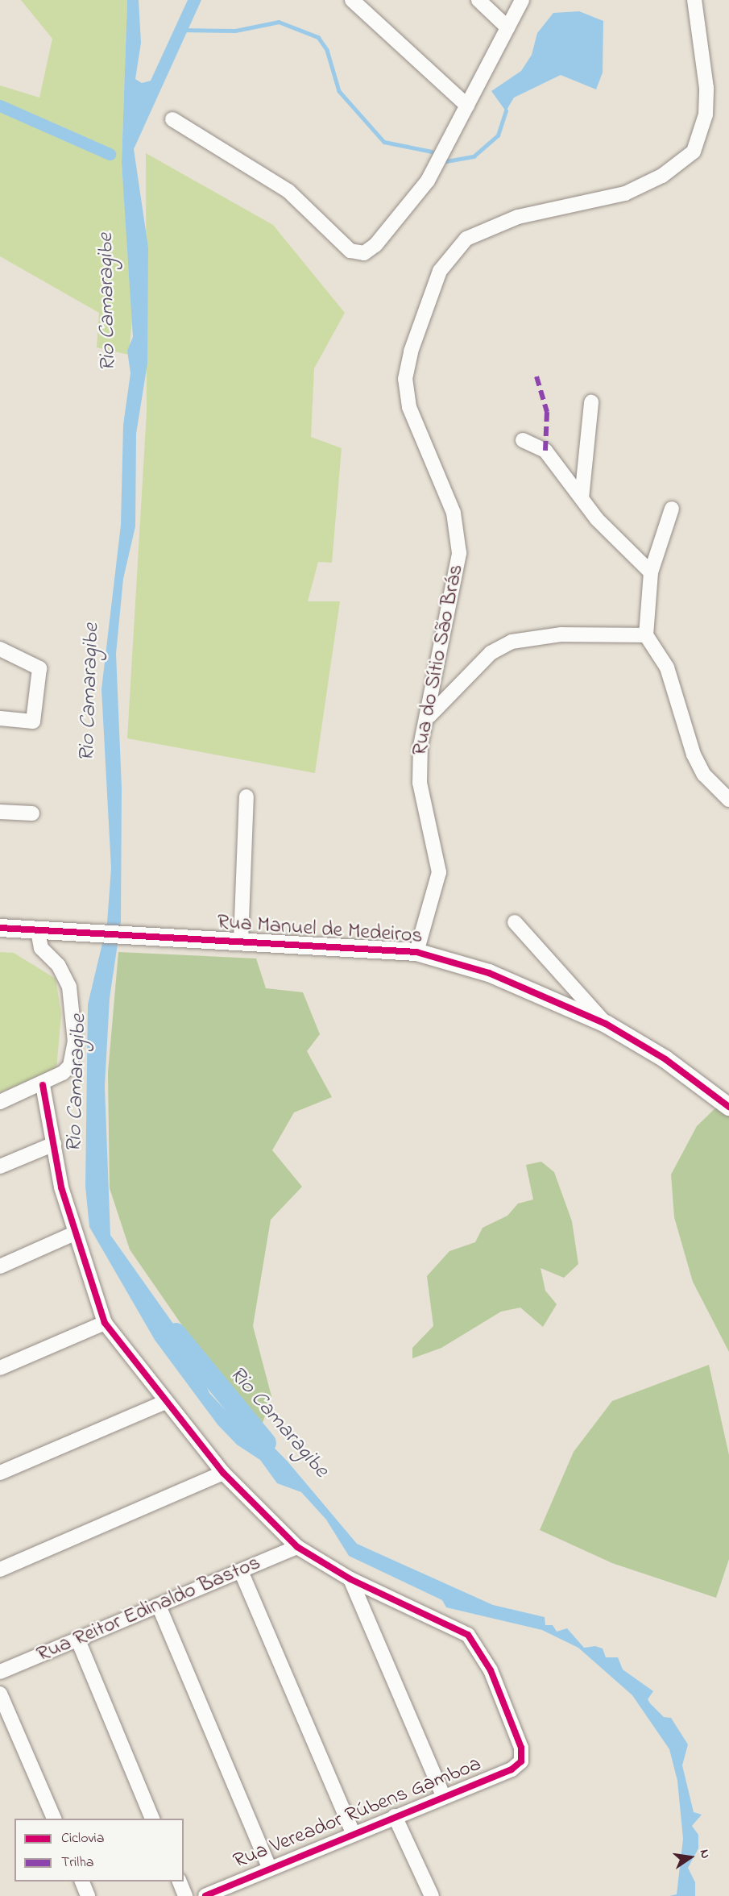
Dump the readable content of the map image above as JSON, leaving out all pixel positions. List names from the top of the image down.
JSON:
{
  "streets": {
    "main road": ["Rua Manuel de Medeiros"],
    "street": ["Rua do Sítio São Brás", "Rua Reitor Edinaldo Bastos", "Rua Vereador Rúbens Gamboa"]
  },
  "crossings": [
    ["Rua do Sítio São Brás", "Rua Manuel de Medeiros"]
  ],
  "water": ["Rio Camaragibe"],
  "legend": ["Ciclovia", "Trilha"],
  "north": "right"
}
